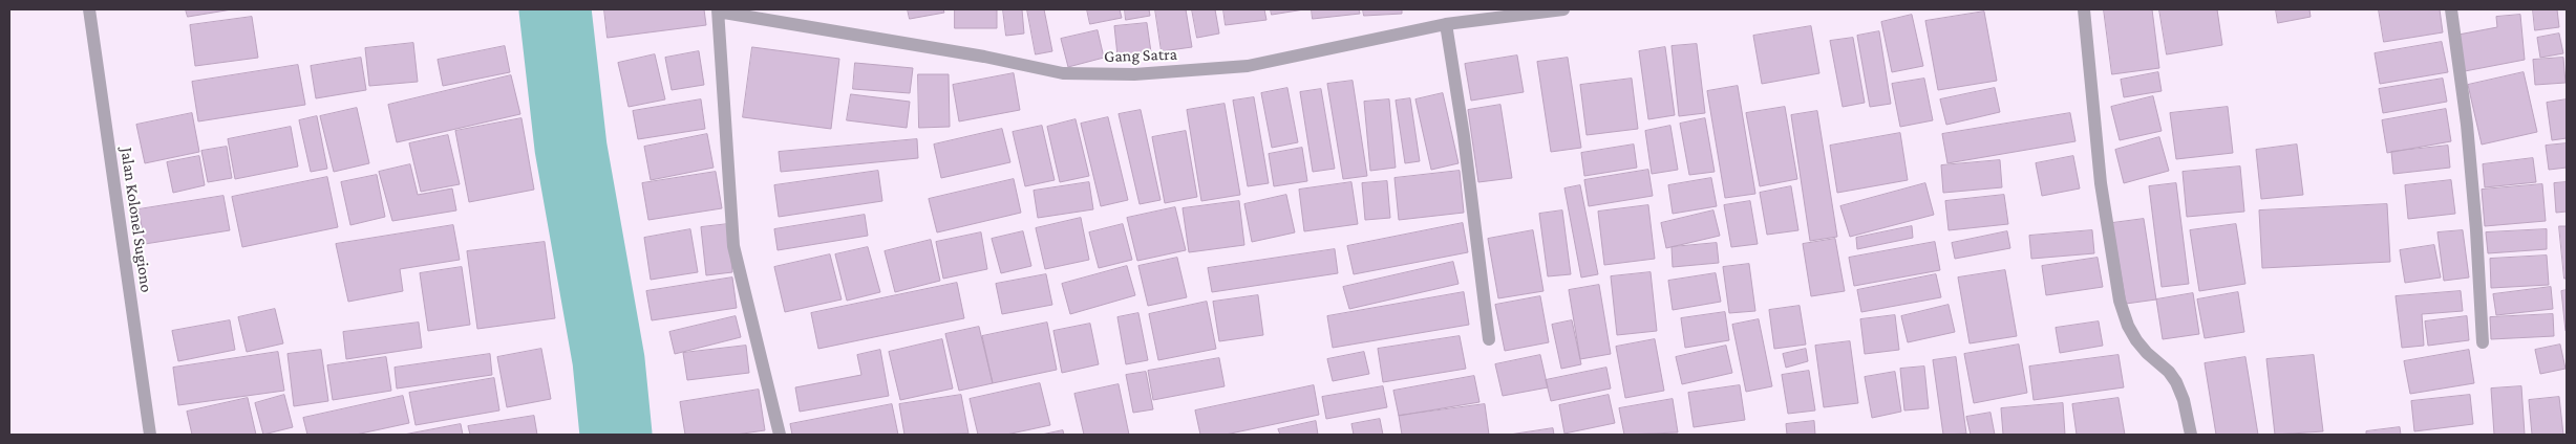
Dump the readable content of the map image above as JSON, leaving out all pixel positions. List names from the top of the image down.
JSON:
{
  "streets": {
    "street": ["Gang Satra", "Jalan Kolonel Sugiono"]
  }
}
